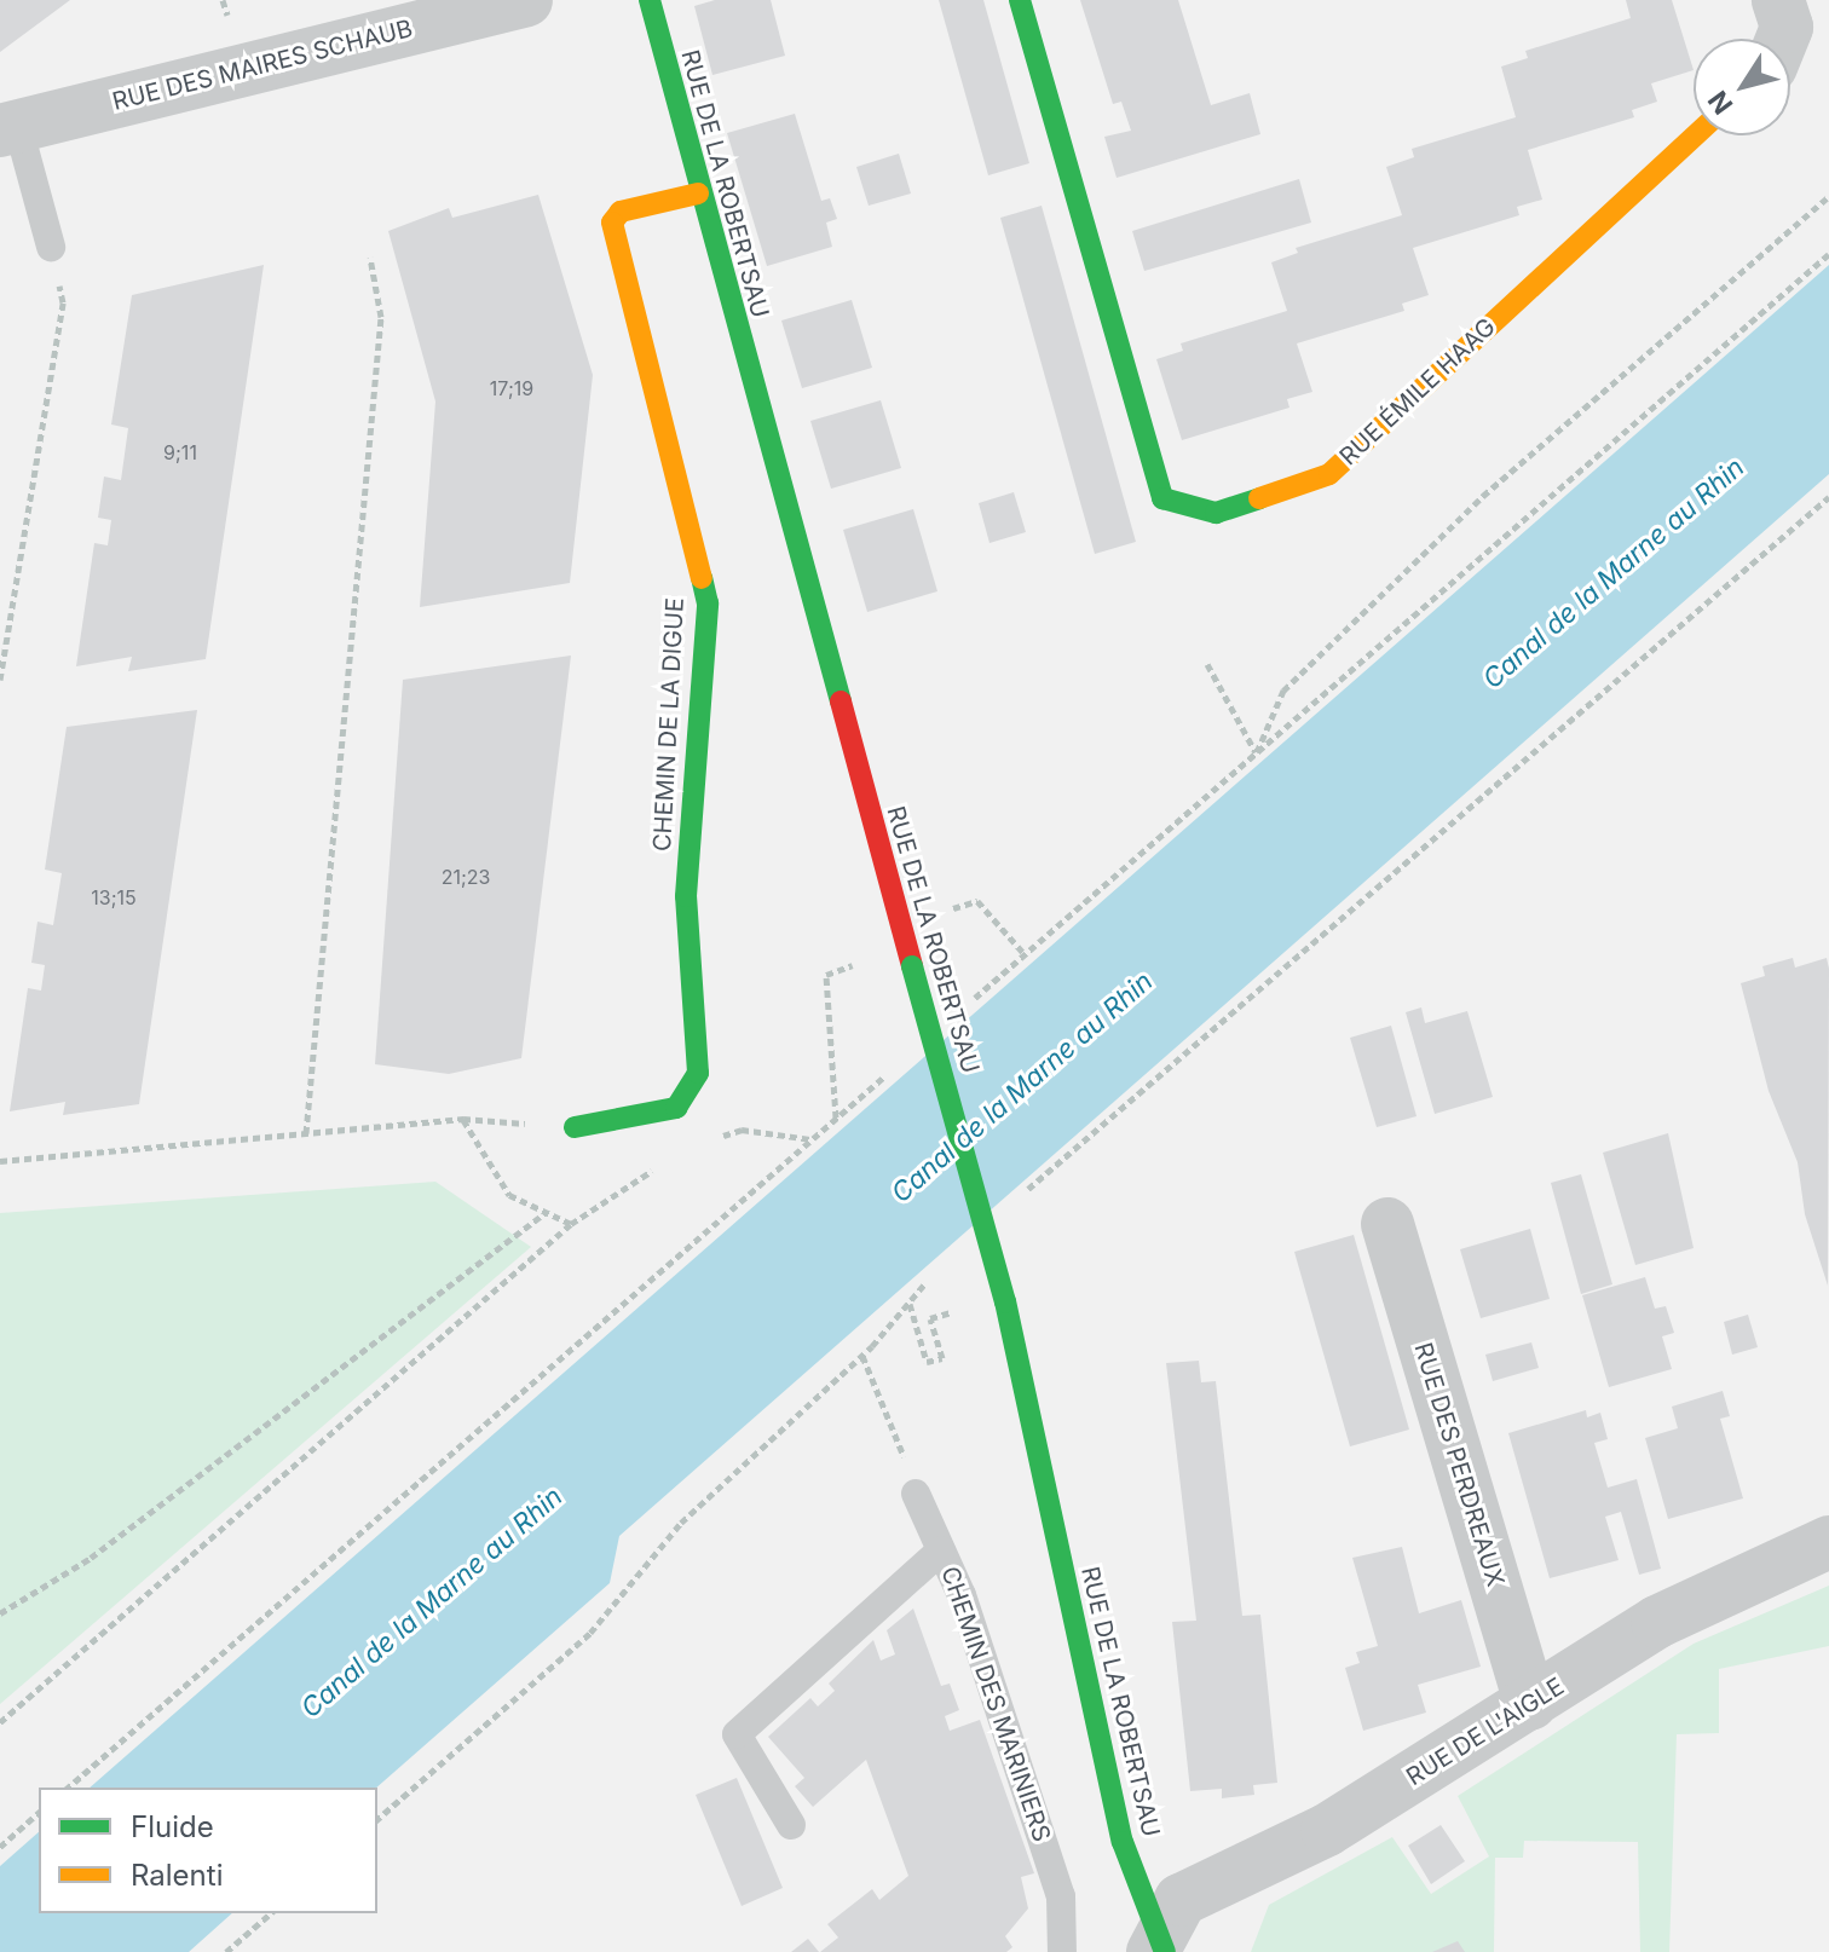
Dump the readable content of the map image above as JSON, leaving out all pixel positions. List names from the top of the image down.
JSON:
{
  "streets": {
    "street": [
      "RUE DES MAIRES SCHAUB",
      "RUE DE LA ROBERTSAU",
      "RUE ÉMILE HAAG",
      "CHEMIN DE LA DIGUE",
      "RUE DES PERDREAUX",
      "RUE DE L'AIGLE"
    ],
    "lane": ["CHEMIN DES MARINIERS"]
  },
  "crossings": [
    ["RUE DE LA ROBERTSAU", "CHEMIN DE LA DIGUE"],
    ["RUE DE LA ROBERTSAU", "RUE DE L'AIGLE"],
    ["RUE DES PERDREAUX", "RUE DE L'AIGLE"]
  ],
  "water": ["Canal de la Marne au Rhin"],
  "house_numbers": [
    "17;19",
    "9;11",
    "21;23",
    "13;15"
  ],
  "legend": ["Fluide", "Ralenti"],
  "north": "bottom left"
}
